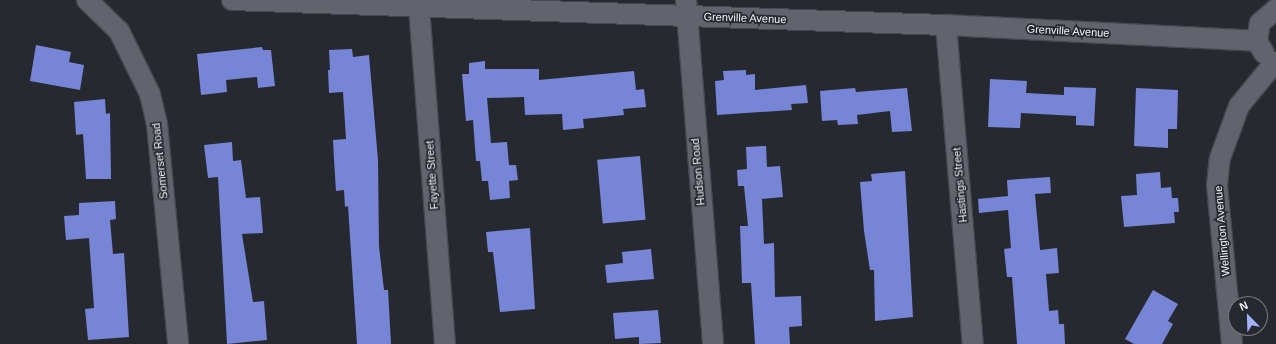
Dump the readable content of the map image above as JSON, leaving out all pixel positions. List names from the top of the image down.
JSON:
{
  "streets": {
    "street": [
      "Grenville Avenue",
      "Somerset Road",
      "Hudson Road",
      "Fayette Street",
      "Hastings Street",
      "Wellington Avenue"
    ]
  },
  "crossings": [
    ["Grenville Avenue", "Hudson Road"],
    ["Grenville Avenue", "Fayette Street"],
    ["Grenville Avenue", "Hastings Street"]
  ],
  "north": "top left"
}
